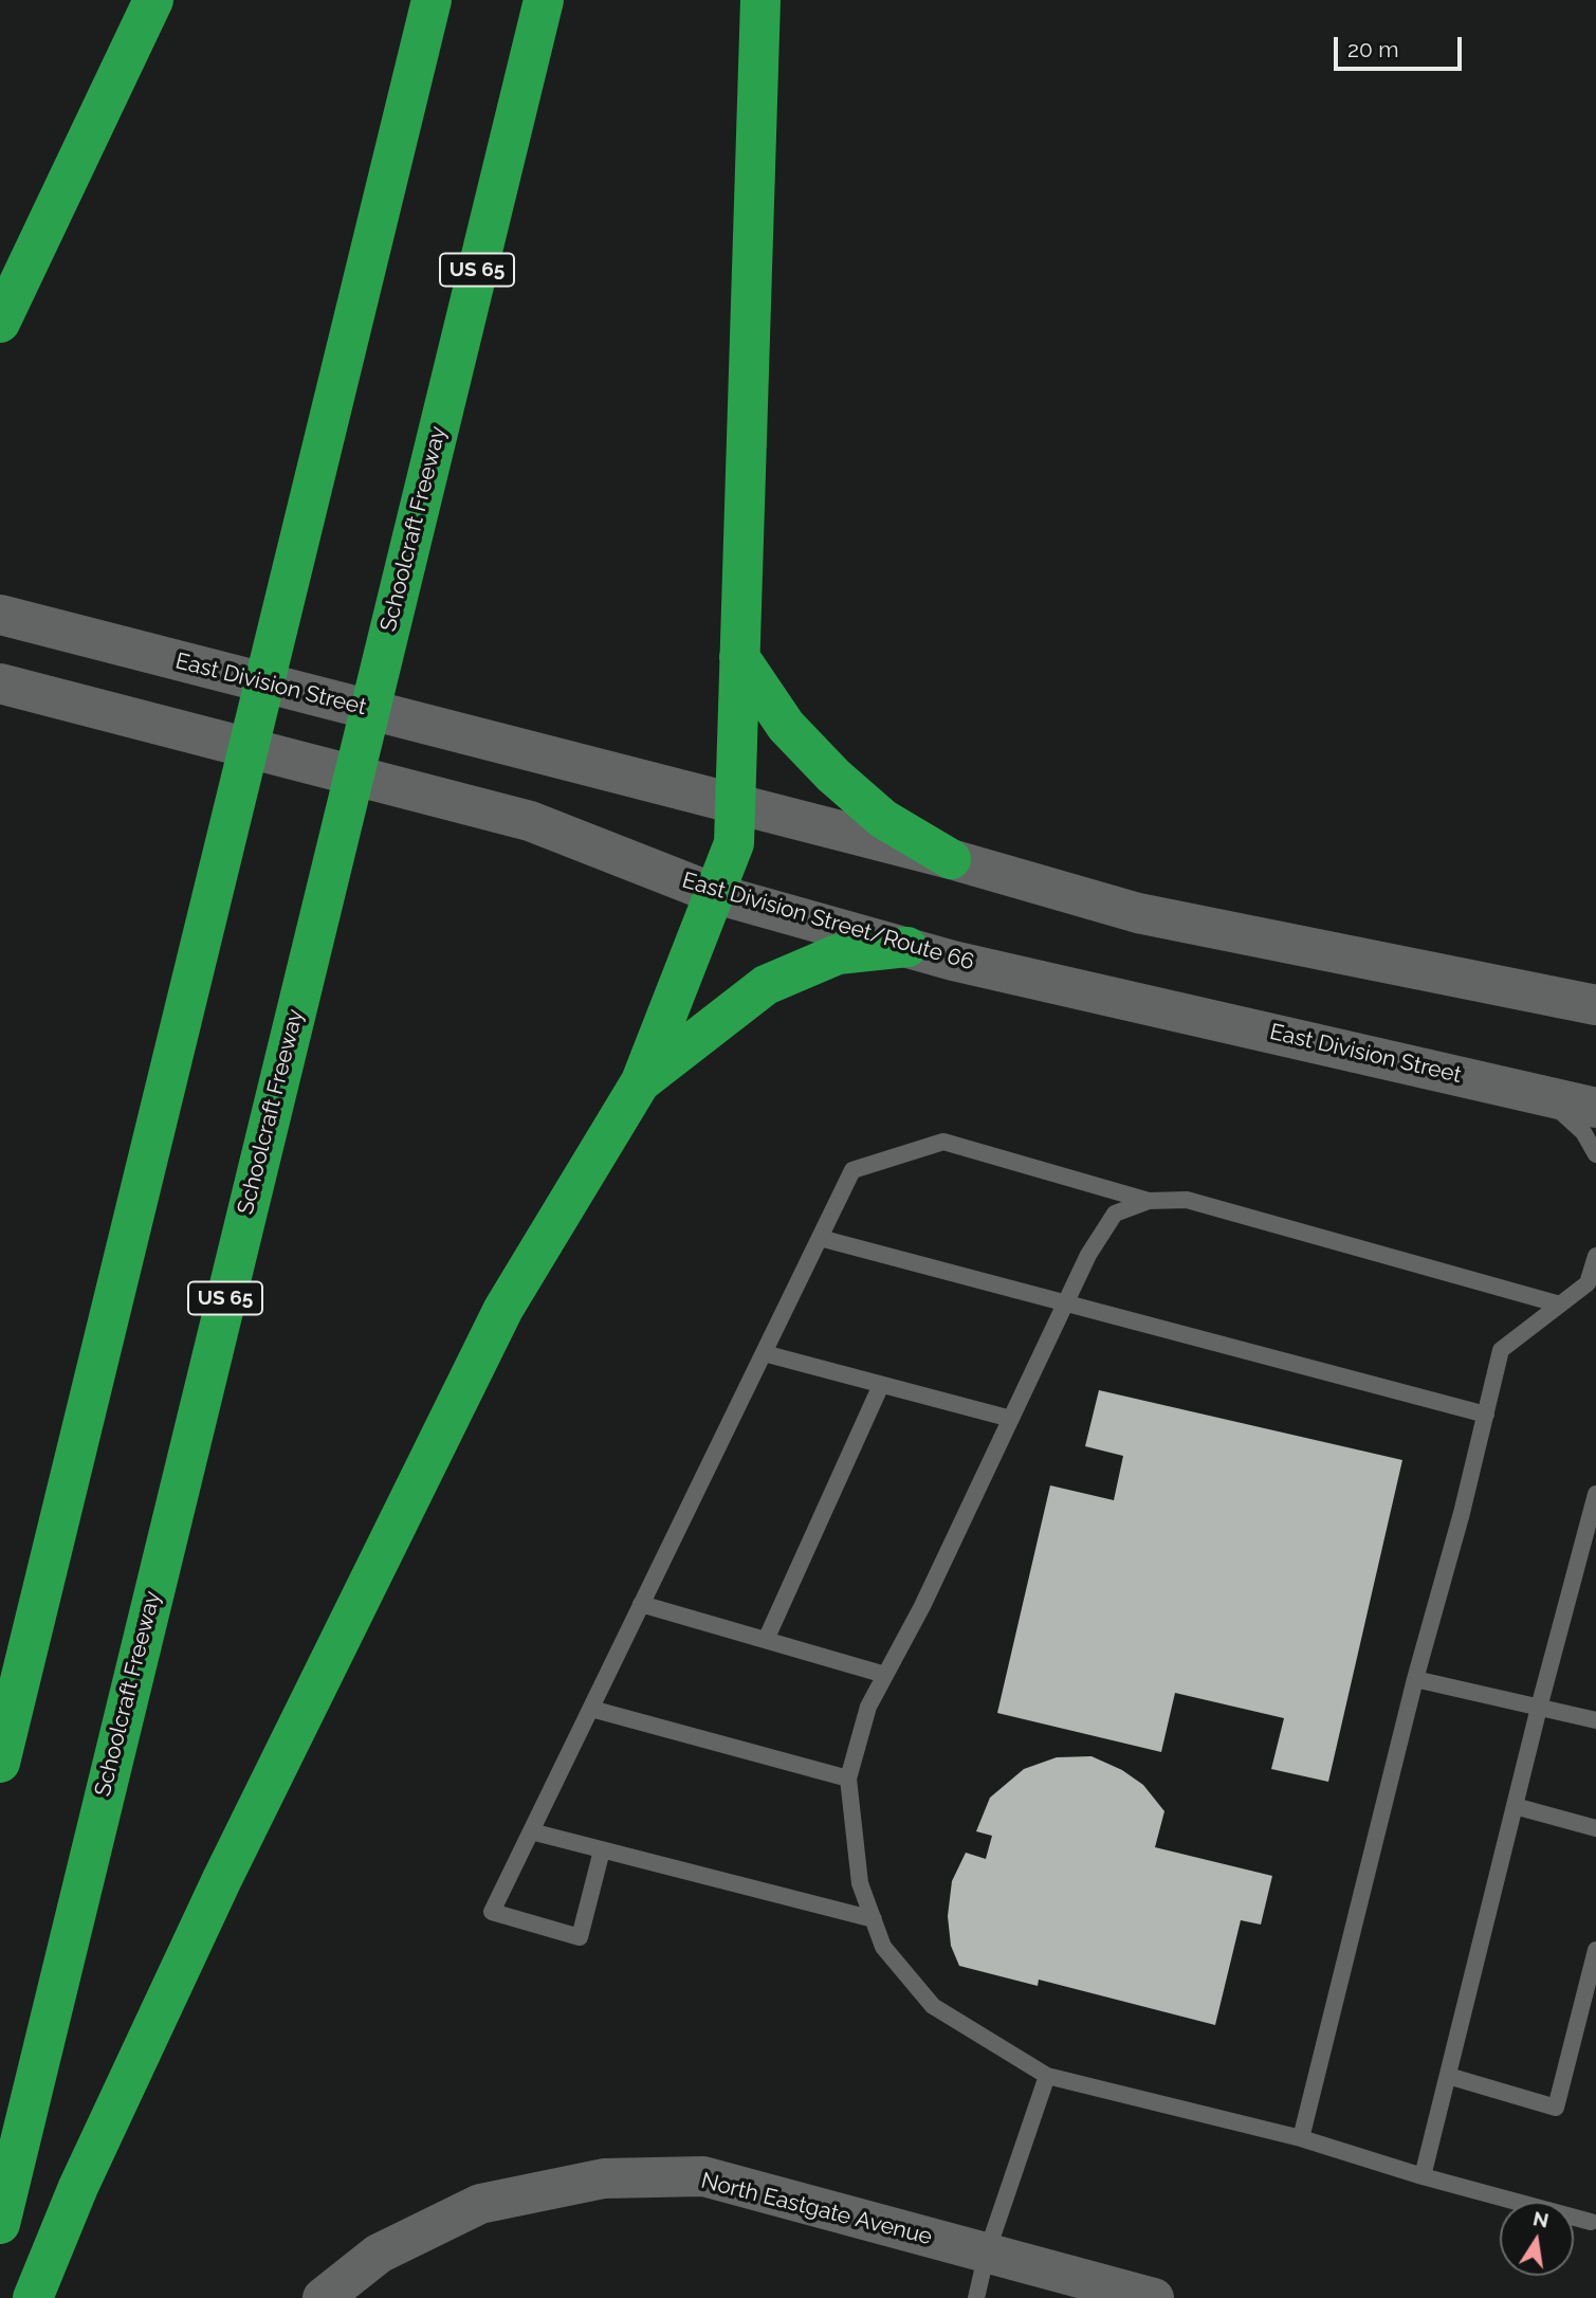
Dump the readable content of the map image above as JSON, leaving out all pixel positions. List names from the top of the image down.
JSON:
{
  "streets": {
    "highway": ["US 65", "Schoolcraft Freeway"],
    "street": ["East Division Street", "East Division Street/Route 66", "North Eastgate Avenue"]
  },
  "crossings": [
    ["East Division Street", "East Division Street/Route 66"]
  ],
  "scale_bar": "20 m",
  "north": "top"
}
